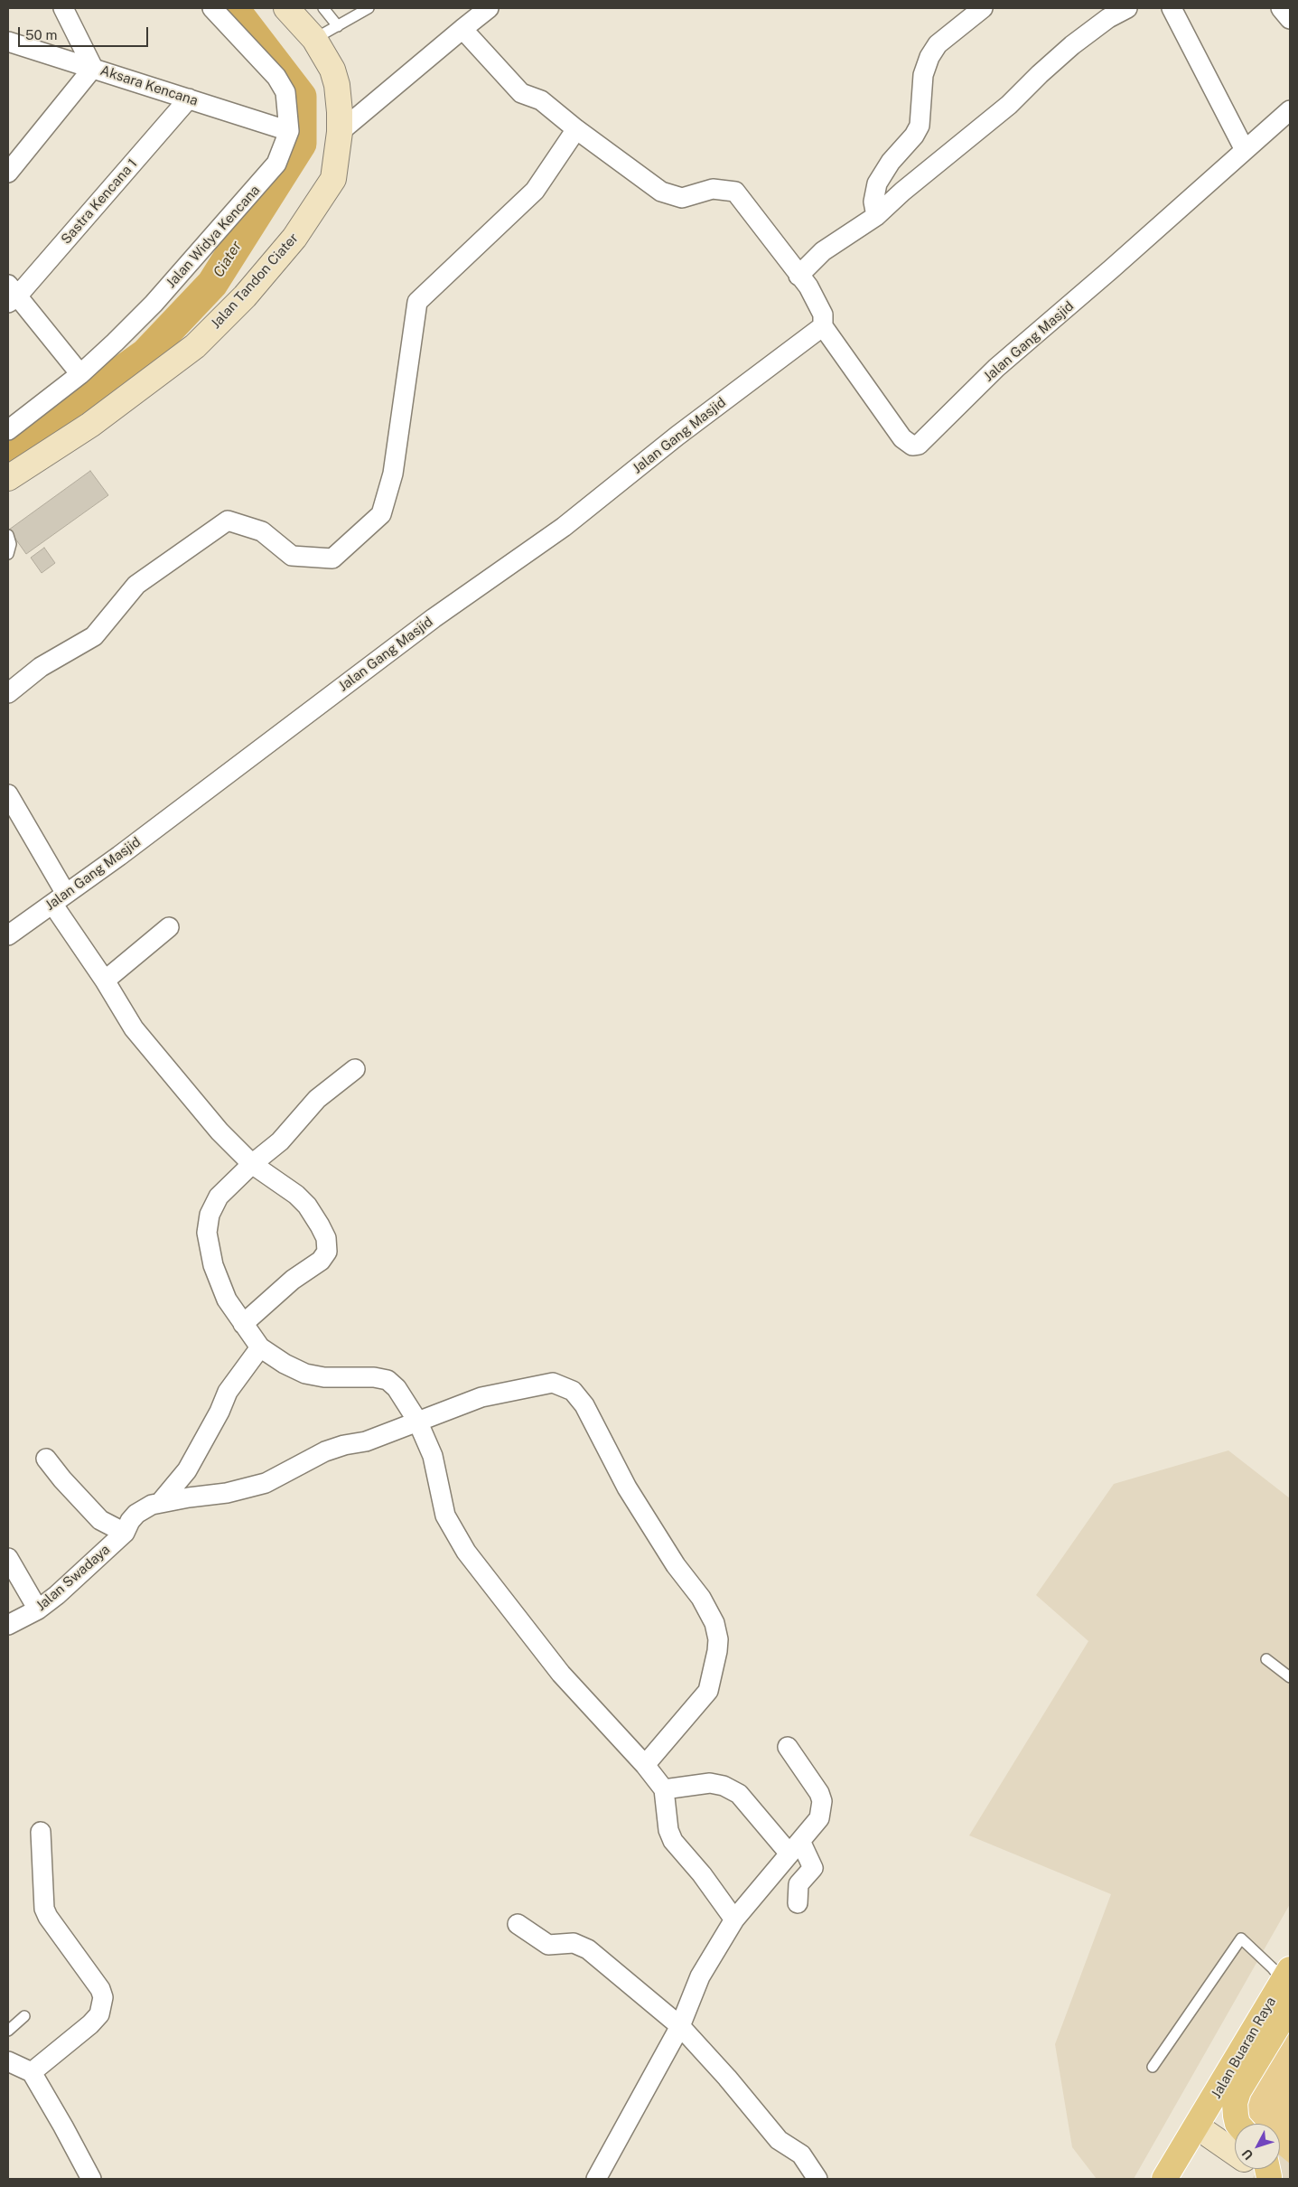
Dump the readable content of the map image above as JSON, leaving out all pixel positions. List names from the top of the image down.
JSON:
{
  "streets": {
    "main road": ["Jalan Buaran Raya"],
    "street": [
      "Aksara Kencana",
      "Sastra Kencana 1",
      "Jalan Widya Kencana",
      "Jalan Tandon Ciater",
      "Jalan Gang Masjid",
      "Jalan Swadaya"
    ]
  },
  "crossings": [
    ["Aksara Kencana", "Sastra Kencana 1"],
    ["Aksara Kencana", "Jalan Widya Kencana"]
  ],
  "water": ["Ciater"],
  "scale_bar": "50 m",
  "north": "bottom left"
}
